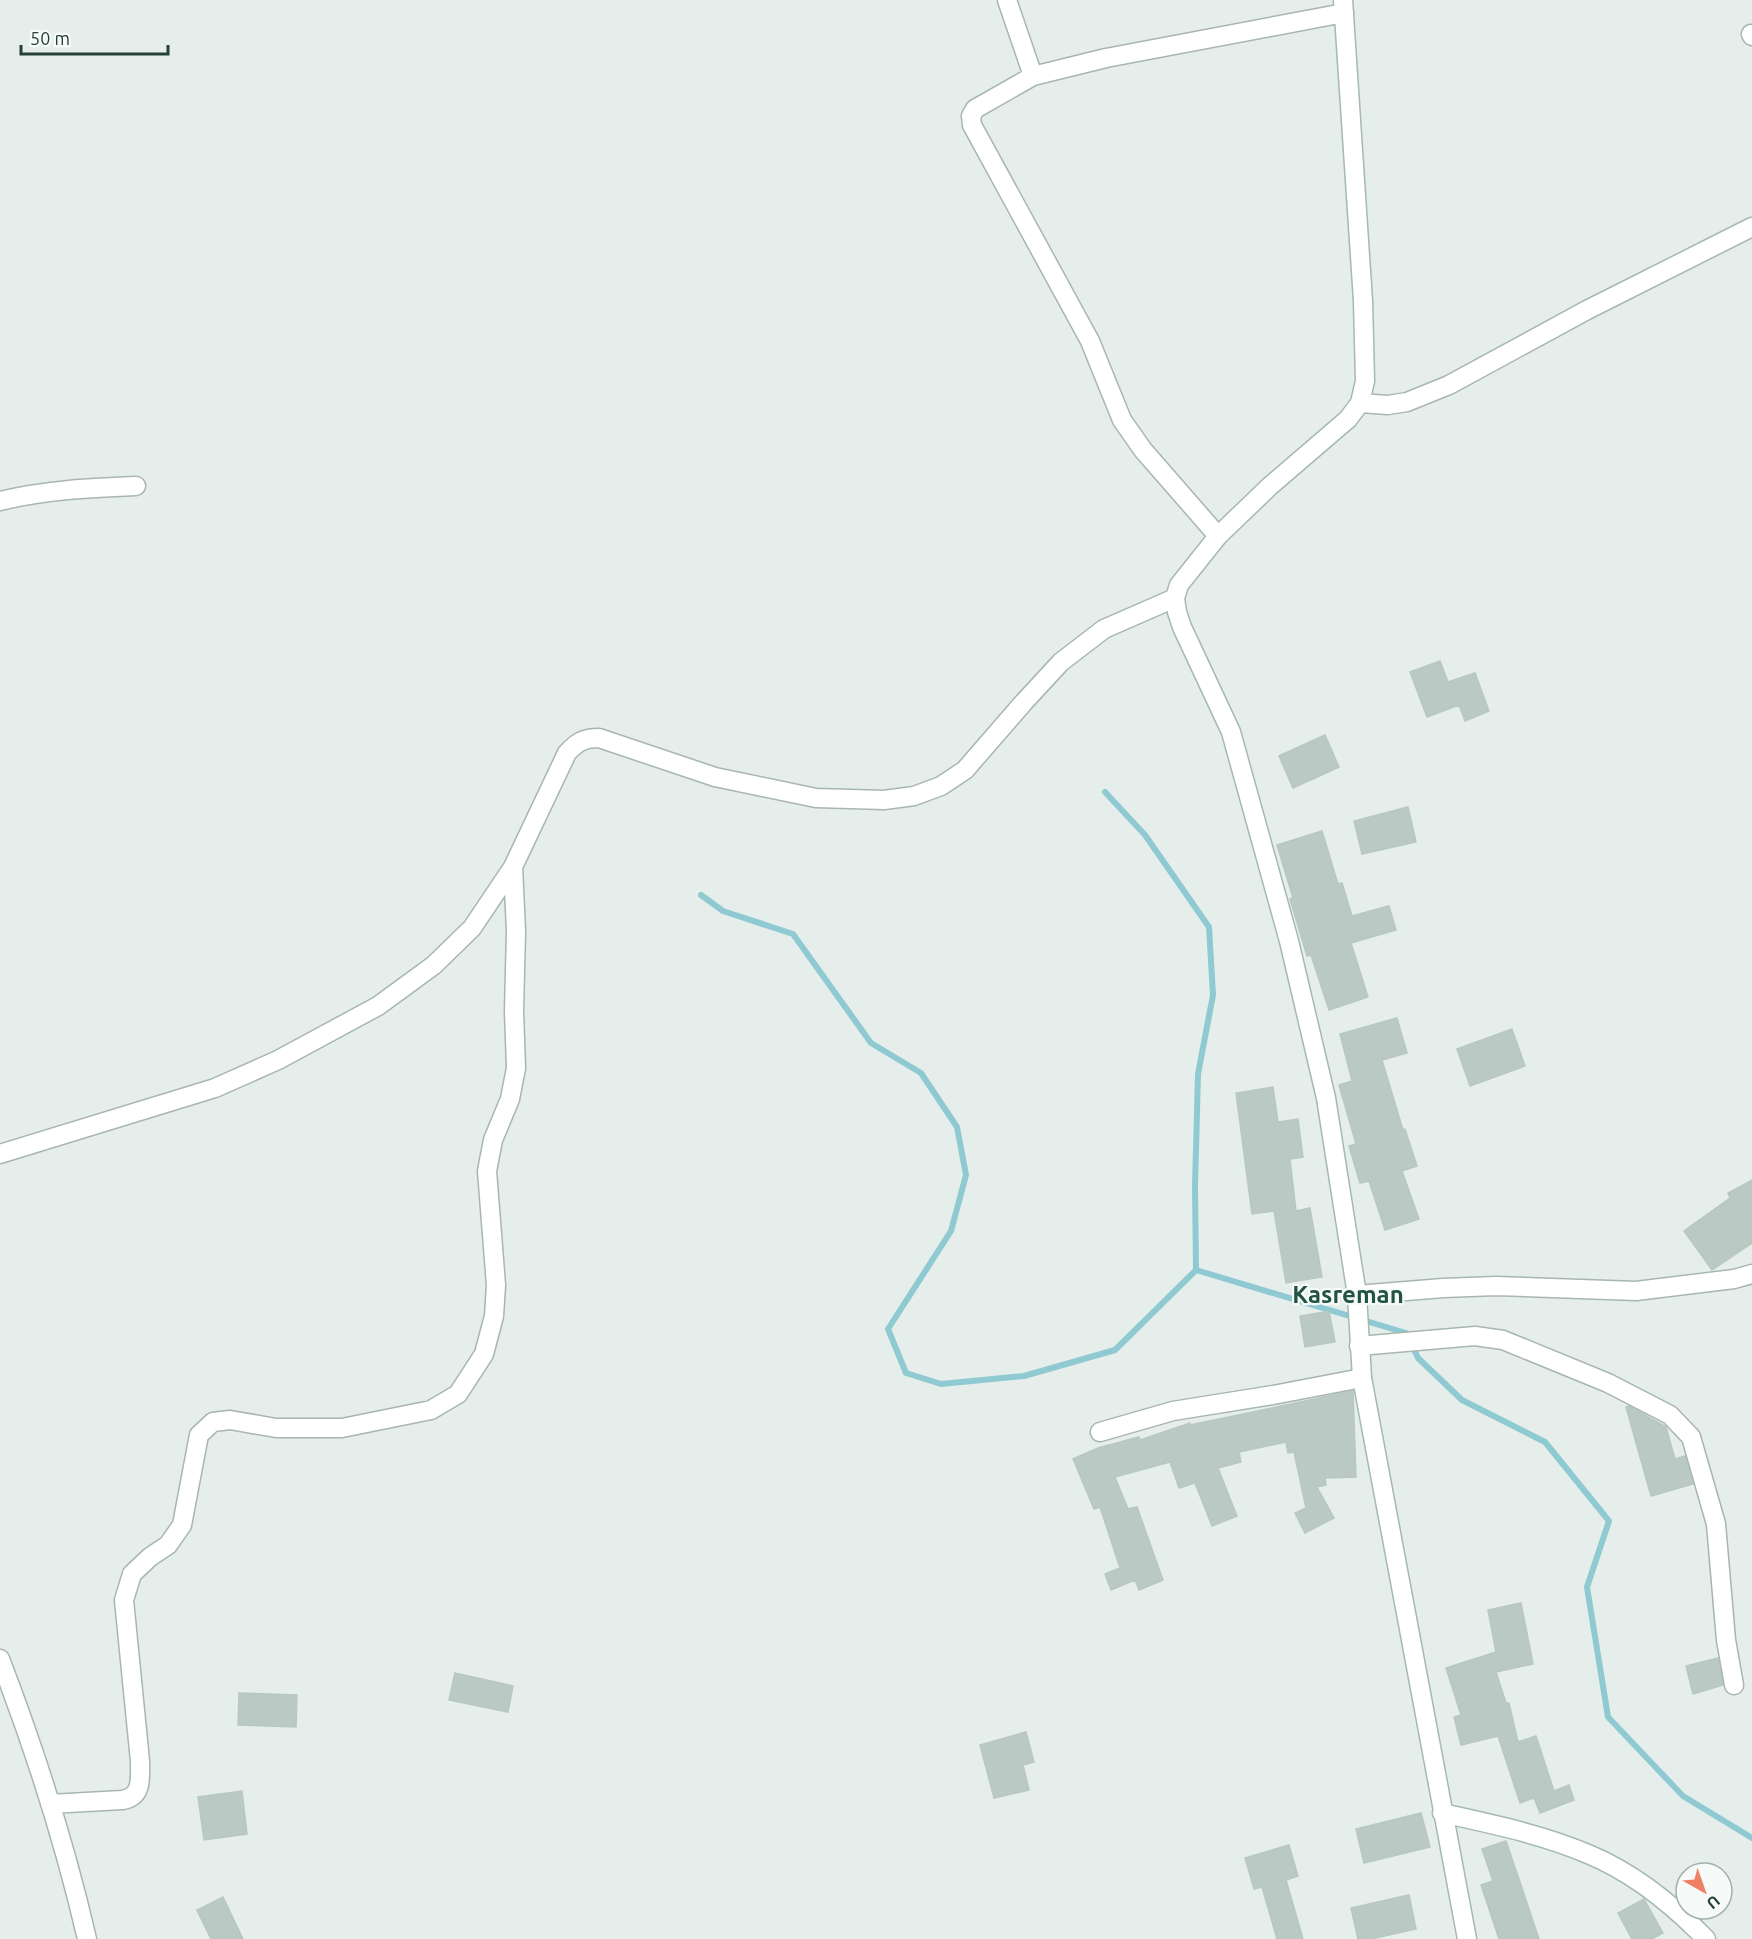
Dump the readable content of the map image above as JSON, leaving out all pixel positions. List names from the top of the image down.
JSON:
{
  "districts": ["Kasreman"],
  "scale_bar": "50 m",
  "north": "bottom right"
}
